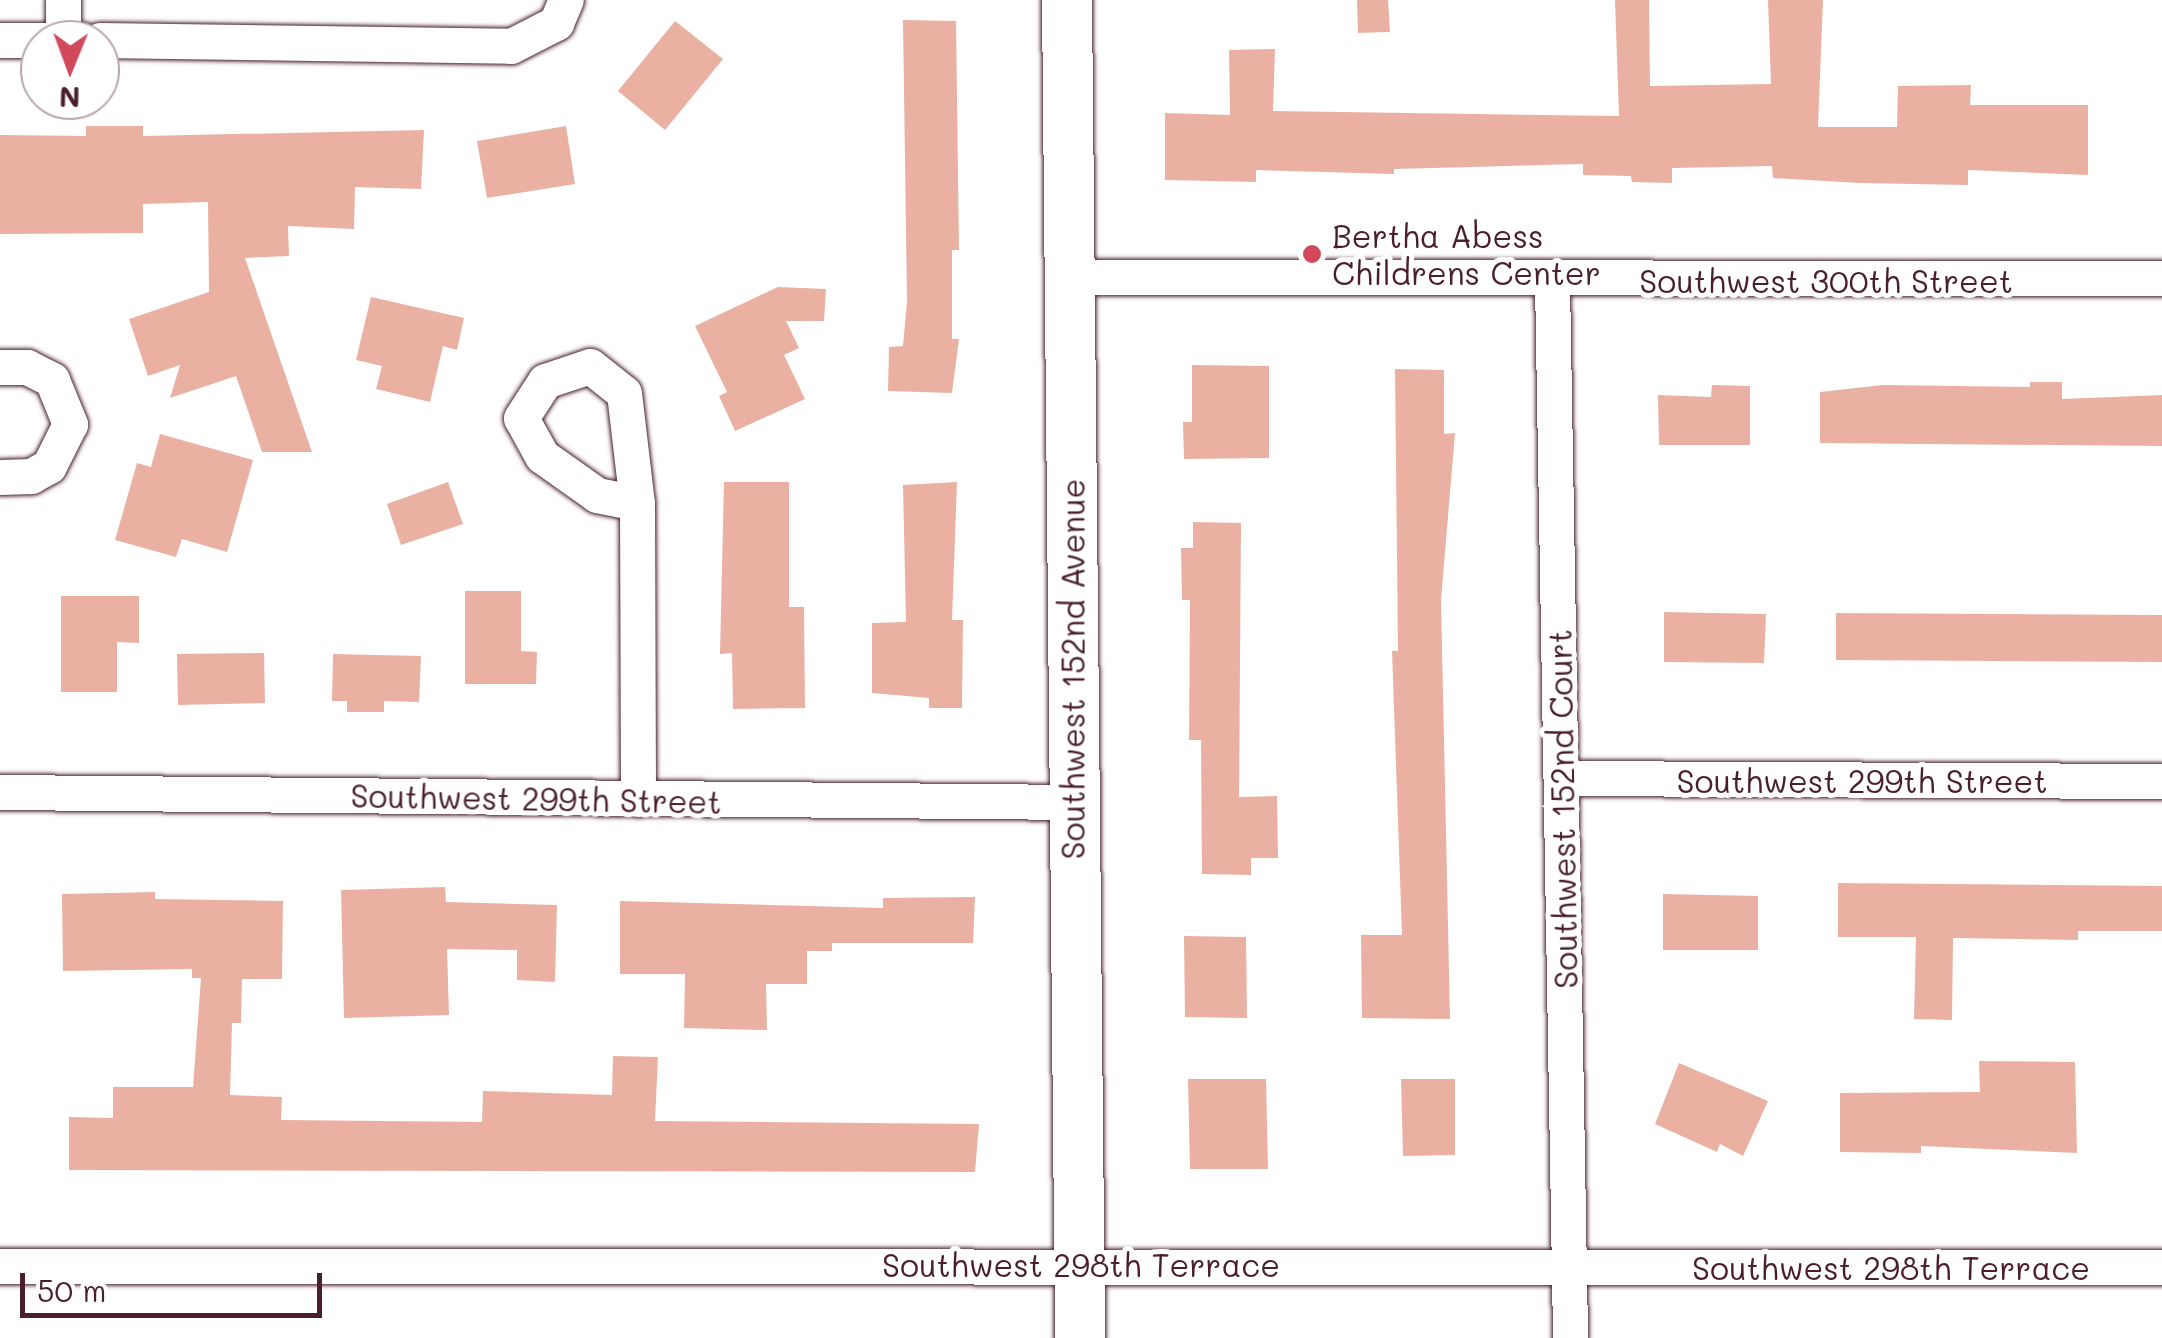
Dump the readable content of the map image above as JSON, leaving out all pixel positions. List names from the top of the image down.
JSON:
{
  "streets": {
    "street": [
      "Southwest 300th Street",
      "Southwest 152nd Avenue",
      "Southwest 299th Street",
      "Southwest 152nd Court",
      "Southwest 298th Terrace"
    ]
  },
  "crossings": [
    ["Southwest 300th Street", "Southwest 152nd Avenue"],
    ["Southwest 300th Street", "Southwest 152nd Court"],
    ["Southwest 152nd Avenue", "Southwest 299th Street"],
    ["Southwest 152nd Avenue", "Southwest 298th Terrace"],
    ["Southwest 299th Street", "Southwest 152nd Court"],
    ["Southwest 152nd Court", "Southwest 298th Terrace"]
  ],
  "places": ["Bertha Abess Childrens Center"],
  "scale_bar": "50 m",
  "north": "bottom"
}
